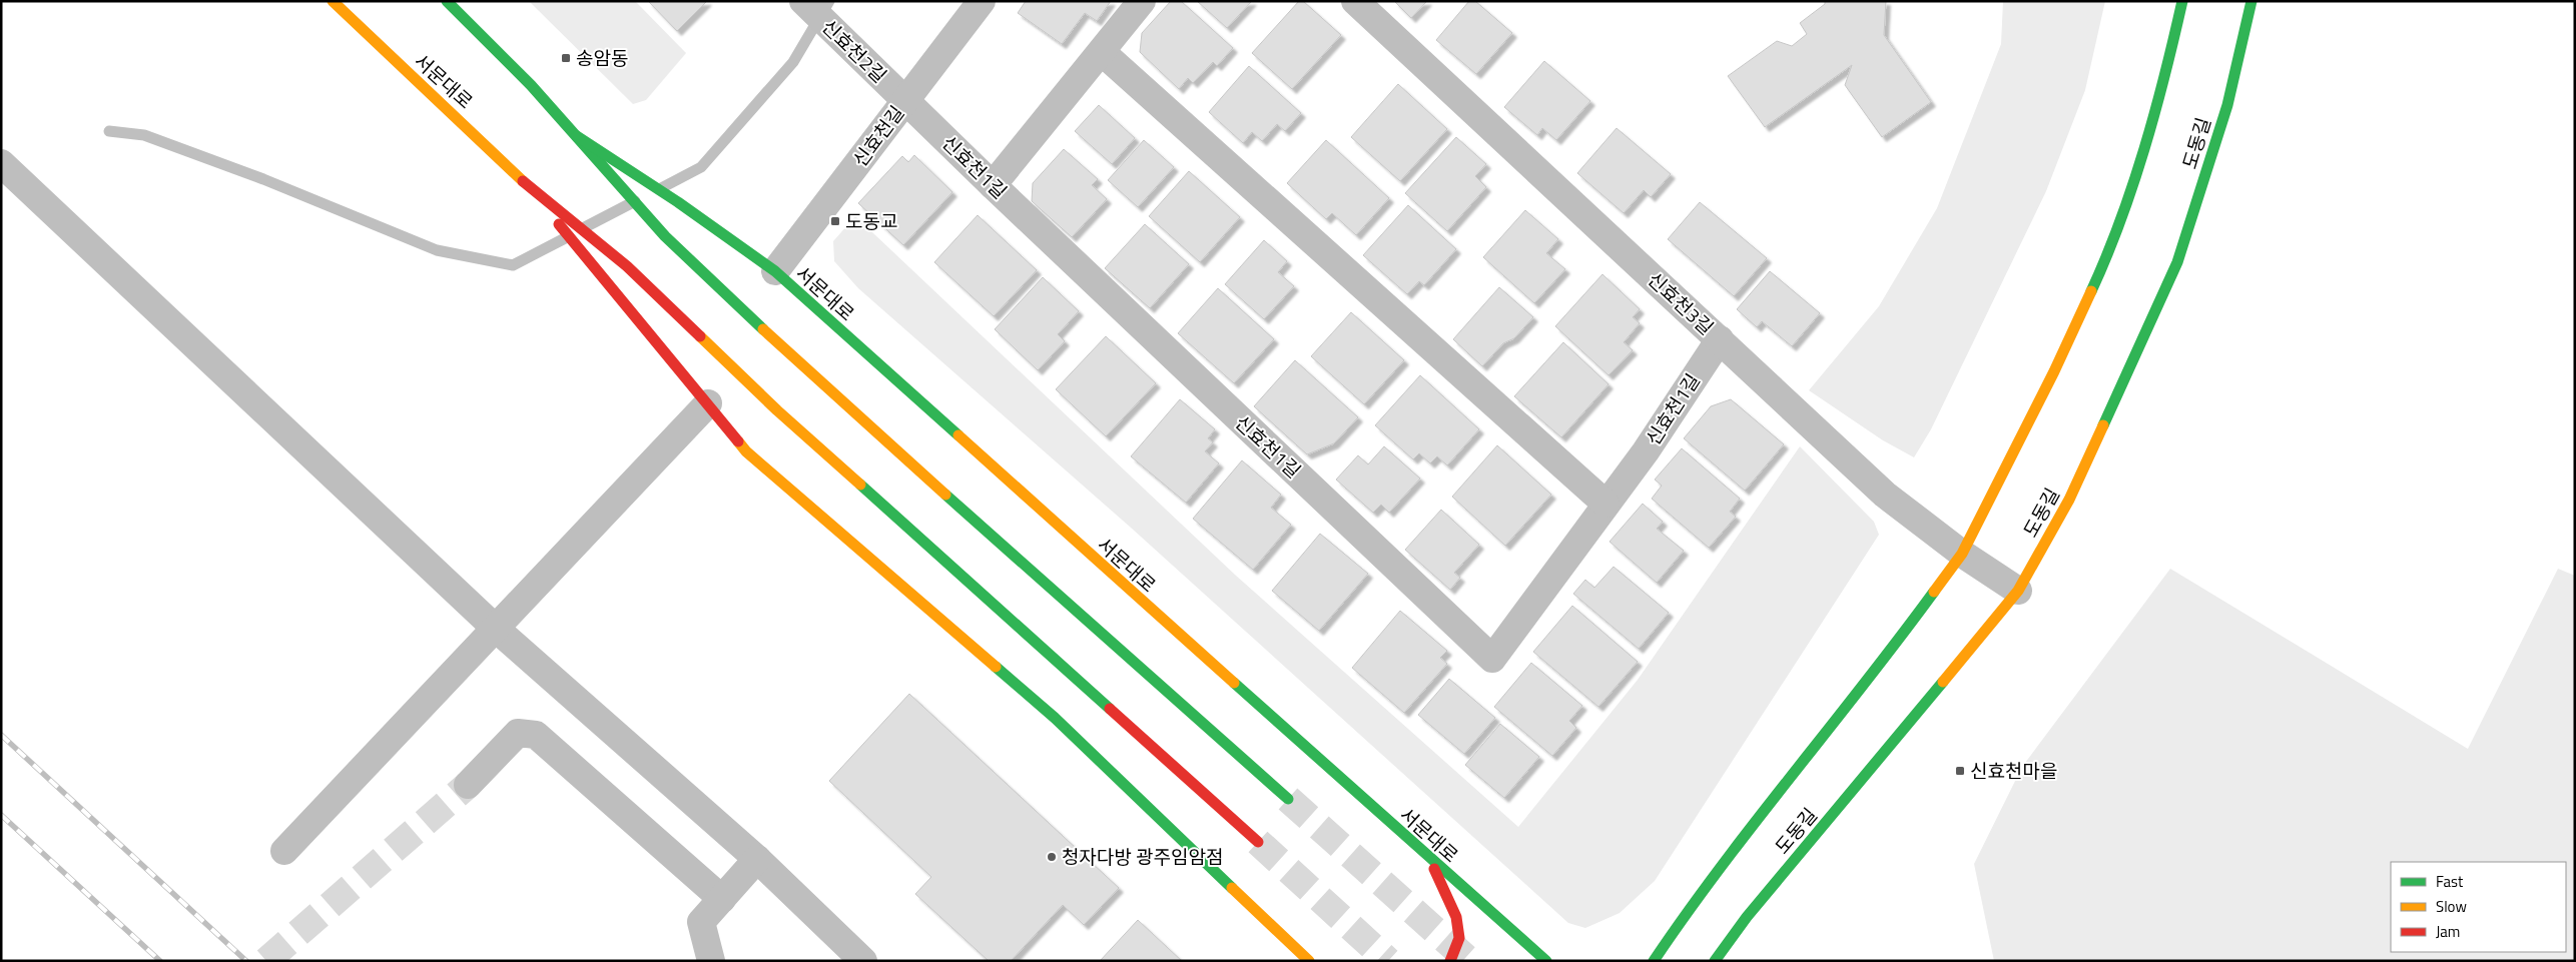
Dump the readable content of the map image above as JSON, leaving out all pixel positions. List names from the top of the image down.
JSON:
{
  "streets": {
    "main road": ["서문대로", "도동길"],
    "street": [
      "신효천2길",
      "신효천길",
      "신효천1길",
      "신효천3길"
    ]
  },
  "crossings": [
    ["신효천2길", "신효천길"],
    ["신효천2길", "신효천1길"],
    ["서문대로", "신효천길"],
    ["신효천길", "신효천1길"],
    ["도동길", "신효천3길"],
    ["신효천1길", "신효천3길"]
  ],
  "places": {
    "transit": ["송암동", "도동교", "신효천마을"],
    "other": ["청자다방 광주임암점"]
  },
  "legend": ["Fast", "Slow", "Jam"]
}
